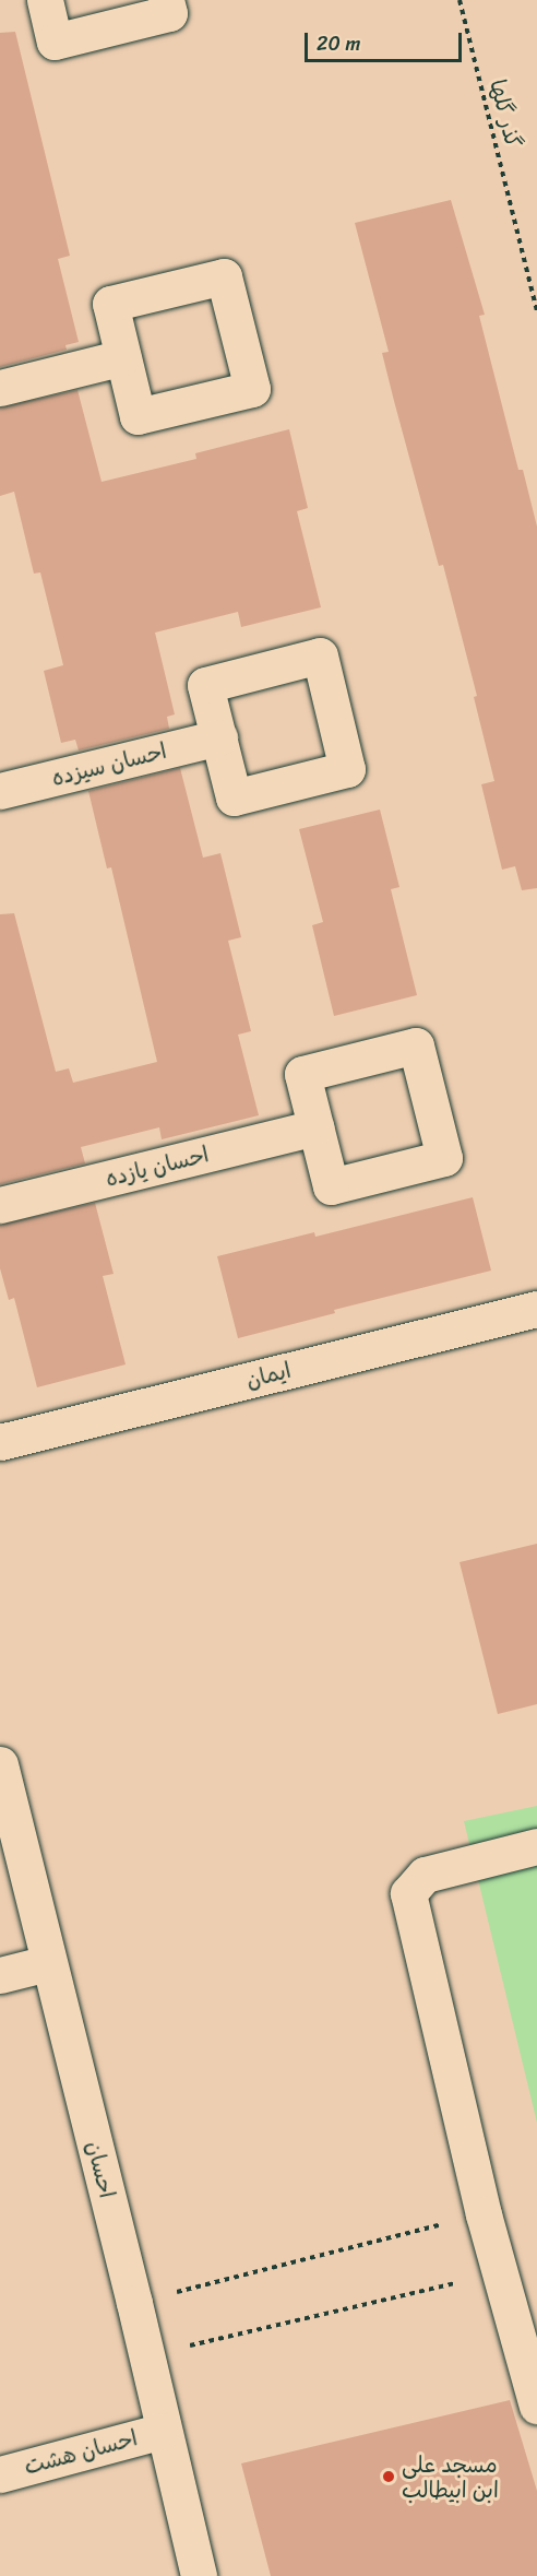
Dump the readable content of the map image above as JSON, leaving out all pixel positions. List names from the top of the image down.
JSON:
{
  "streets": {
    "street": [
      "احسان سیزده",
      "احسان یازده",
      "ایمان",
      "احسان",
      "احسان هشت"
    ],
    "path": ["گذر گلها"]
  },
  "crossings": [
    ["احسان", "احسان هشت"]
  ],
  "places": ["مسجد علی ابن ابیطالب"],
  "scale_bar": "20 m"
}
